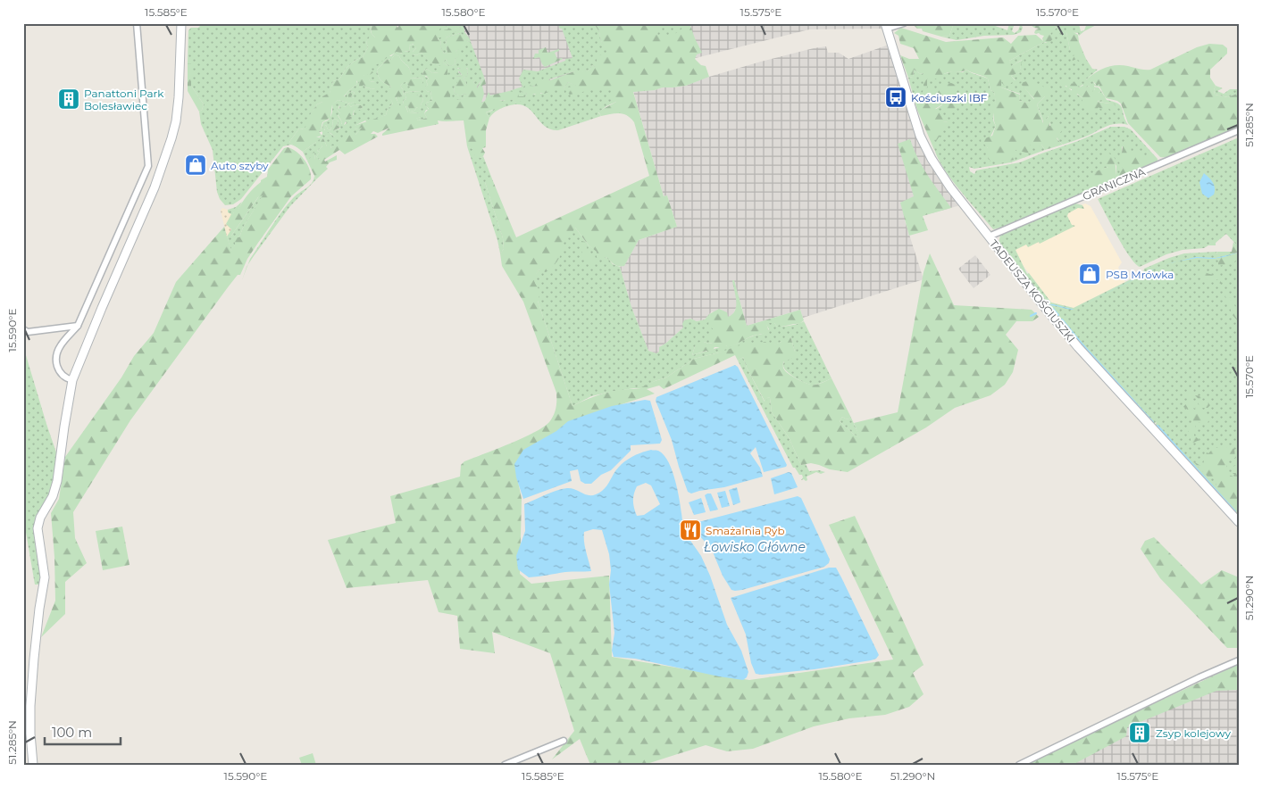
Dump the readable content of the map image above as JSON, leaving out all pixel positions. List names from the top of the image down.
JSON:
{
  "streets": {
    "street": ["GRANICZNA", "TADEUSZA KOŚCIUSZKI"]
  },
  "crossings": [
    ["GRANICZNA", "TADEUSZA KOŚCIUSZKI"]
  ],
  "water": ["Łowisko Główne"],
  "places": {
    "bus stop": ["Kościuszki IBF"],
    "building": ["Panattoni Park Bolesławiec", "Zsyp kolejowy"],
    "shop": ["Auto szyby", "PSB Mrówka"],
    "restaurant": ["Smażalnia Ryb"]
  },
  "scale_bar": "100 m",
  "coordinates": [
    "15.585°E",
    "15.580°E",
    "15.575°E",
    "15.570°E",
    "51.285°N",
    "15.590°E",
    "51.290°N"
  ]
}
